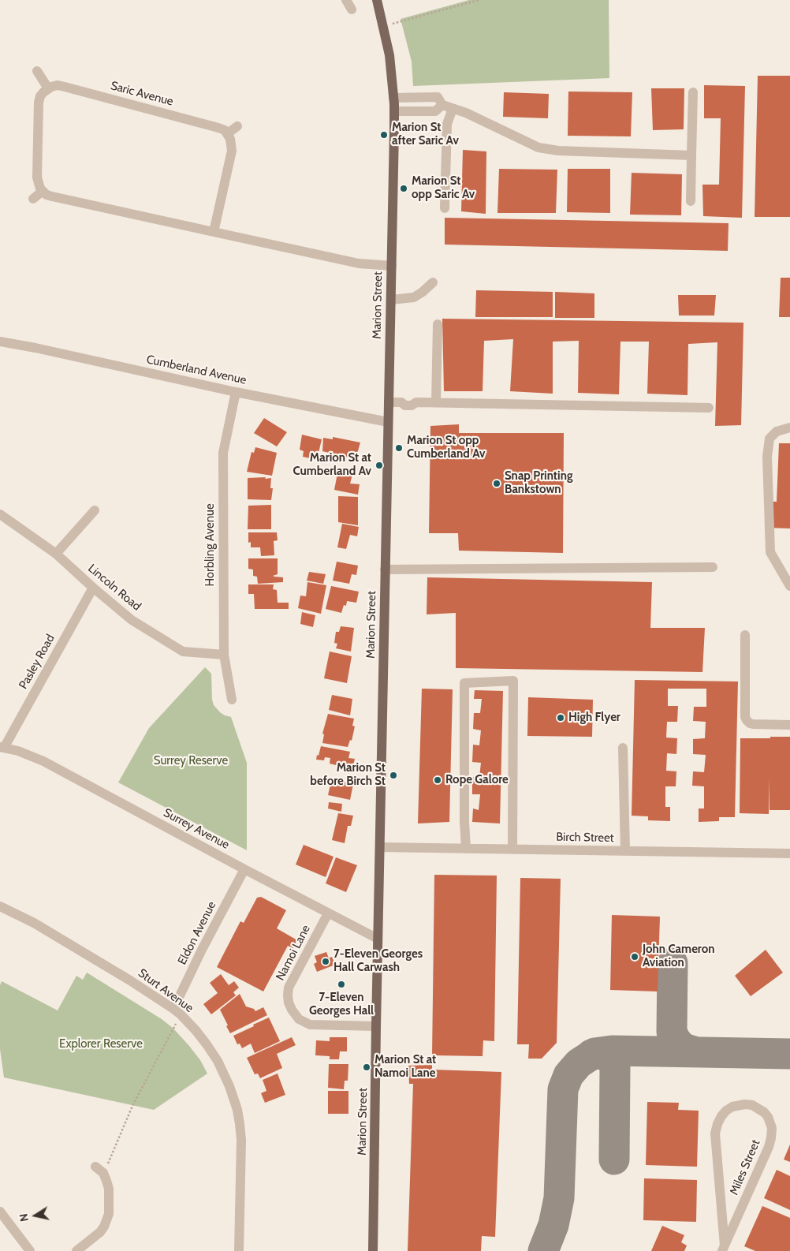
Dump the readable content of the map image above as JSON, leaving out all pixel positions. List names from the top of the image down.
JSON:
{
  "streets": {
    "main road": ["Marion Street"],
    "street": [
      "Saric Avenue",
      "Cumberland Avenue",
      "Horbling Avenue",
      "Lincoln Road",
      "Pasley Road",
      "Surrey Avenue",
      "Birch Street",
      "Eldon Avenue",
      "Namoi Lane",
      "Sturt Avenue",
      "Miles Street"
    ]
  },
  "crossings": [
    ["Marion Street", "Cumberland Avenue"],
    ["Marion Street", "Surrey Avenue"],
    ["Marion Street", "Birch Street"],
    ["Marion Street", "Namoi Lane"],
    ["Cumberland Avenue", "Horbling Avenue"],
    ["Horbling Avenue", "Lincoln Road"],
    ["Lincoln Road", "Pasley Road"],
    ["Pasley Road", "Surrey Avenue"],
    ["Surrey Avenue", "Eldon Avenue"],
    ["Surrey Avenue", "Namoi Lane"],
    ["Eldon Avenue", "Sturt Avenue"]
  ],
  "parks": ["Surrey Reserve", "Explorer Reserve"],
  "places": [
    "Marion St after Saric Av",
    "Marion St opp Saric Av",
    "Marion St opp Cumberland Av",
    "Marion St at Cumberland Av",
    "Snap Printing Bankstown",
    "High Flyer",
    "Marion St before Birch St",
    "Rope Galore",
    "John Cameron Aviation",
    "7-Eleven Georges Hall Carwash",
    "7-Eleven Georges Hall",
    "Marion St at Namoi Lane"
  ],
  "north": "left"
}
